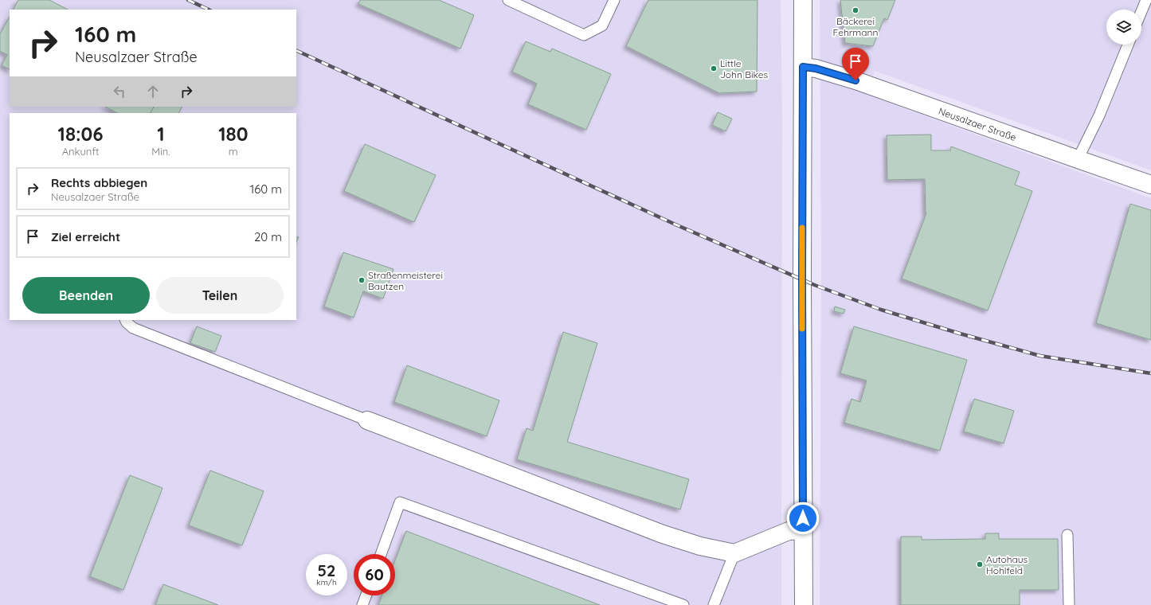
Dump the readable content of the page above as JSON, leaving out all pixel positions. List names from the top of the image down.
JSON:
{
  "streets": {
    "street": ["Neusalzaer Straße"]
  },
  "places": [
    "Bäckerei Fehrmann",
    "Little John Bikes",
    "Straßenmeisterei Bautzen",
    "Autohaus Hohlfeld"
  ],
  "page": {
    "turn": ["160 m", "Neusalzaer Straße"],
    "eta": [
      "18:06",
      "Ankunft",
      "1",
      "Min.",
      "180",
      "m"
    ],
    "list": [
      {
        "name": "Rechts abbiegen",
        "note": "Neusalzaer Straße",
        "value": "160 m"
      },
      {
        "name": "Ziel erreicht",
        "value": "20 m"
      }
    ],
    "buttons": ["Beenden", "Teilen"],
    "speed": "52 km/h",
    "limit": "60"
  }
}
